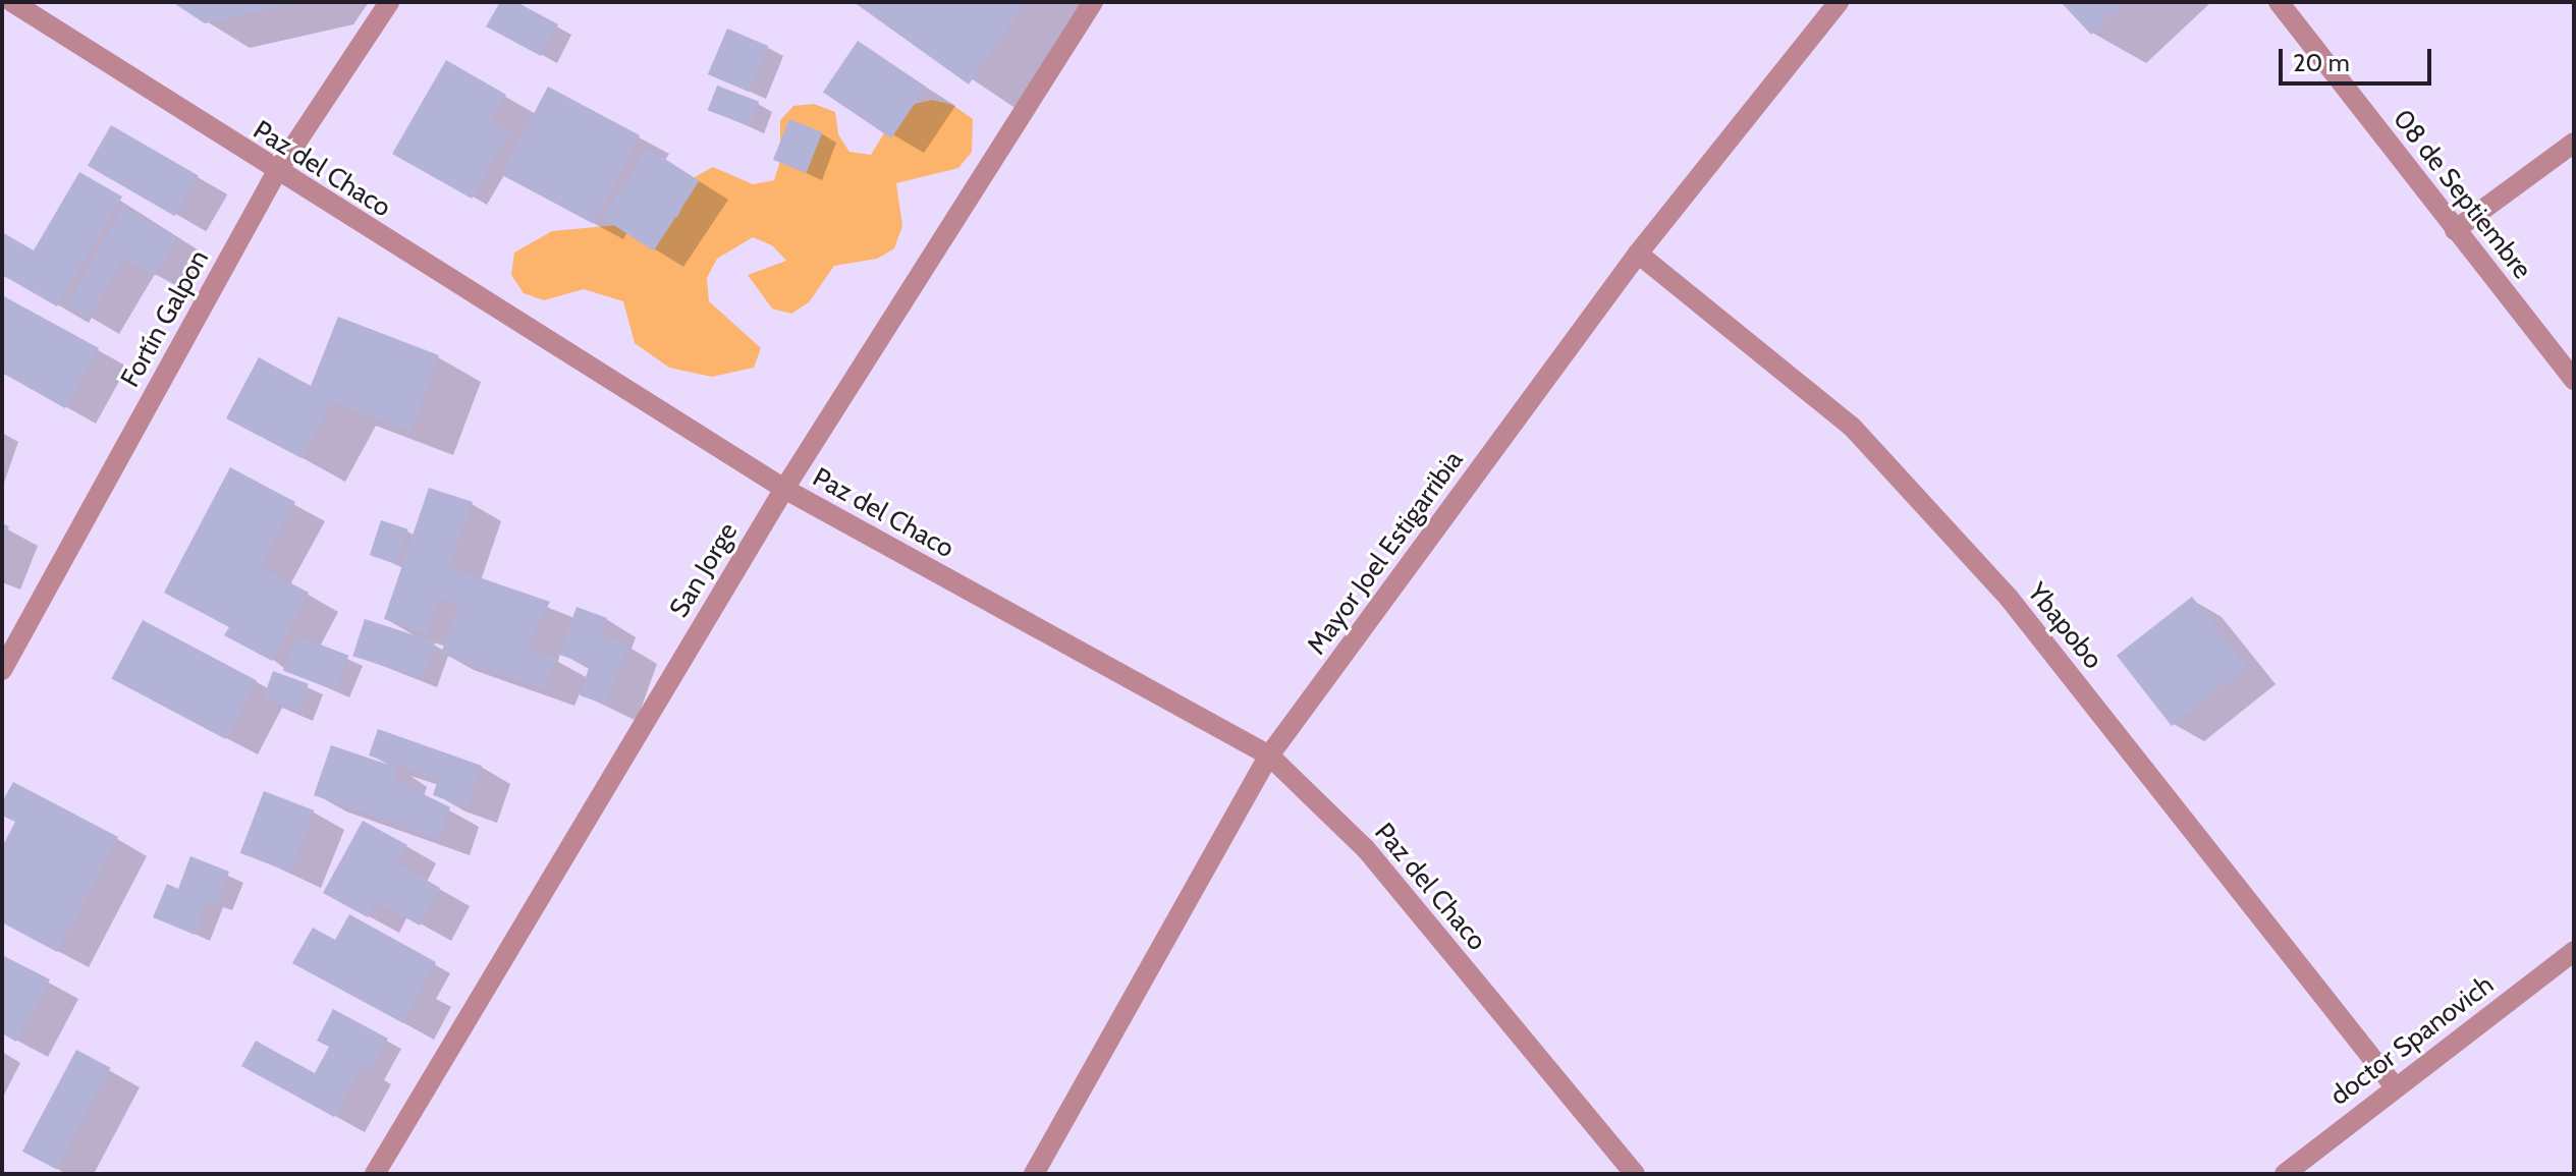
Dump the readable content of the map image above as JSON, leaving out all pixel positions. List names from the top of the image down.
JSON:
{
  "streets": {
    "street": [
      "Paz del Chaco",
      "08 de Septiembre",
      "Fortín Galpon",
      "Mayor Joel Estigarribia",
      "San Jorge",
      "Ybapobo",
      "doctor Spanovich"
    ]
  },
  "crossings": [
    ["Paz del Chaco", "Fortín Galpon"],
    ["Paz del Chaco", "Mayor Joel Estigarribia"],
    ["Paz del Chaco", "San Jorge"],
    ["Mayor Joel Estigarribia", "Ybapobo"],
    ["Ybapobo", "doctor Spanovich"]
  ],
  "scale_bar": "20 m"
}
